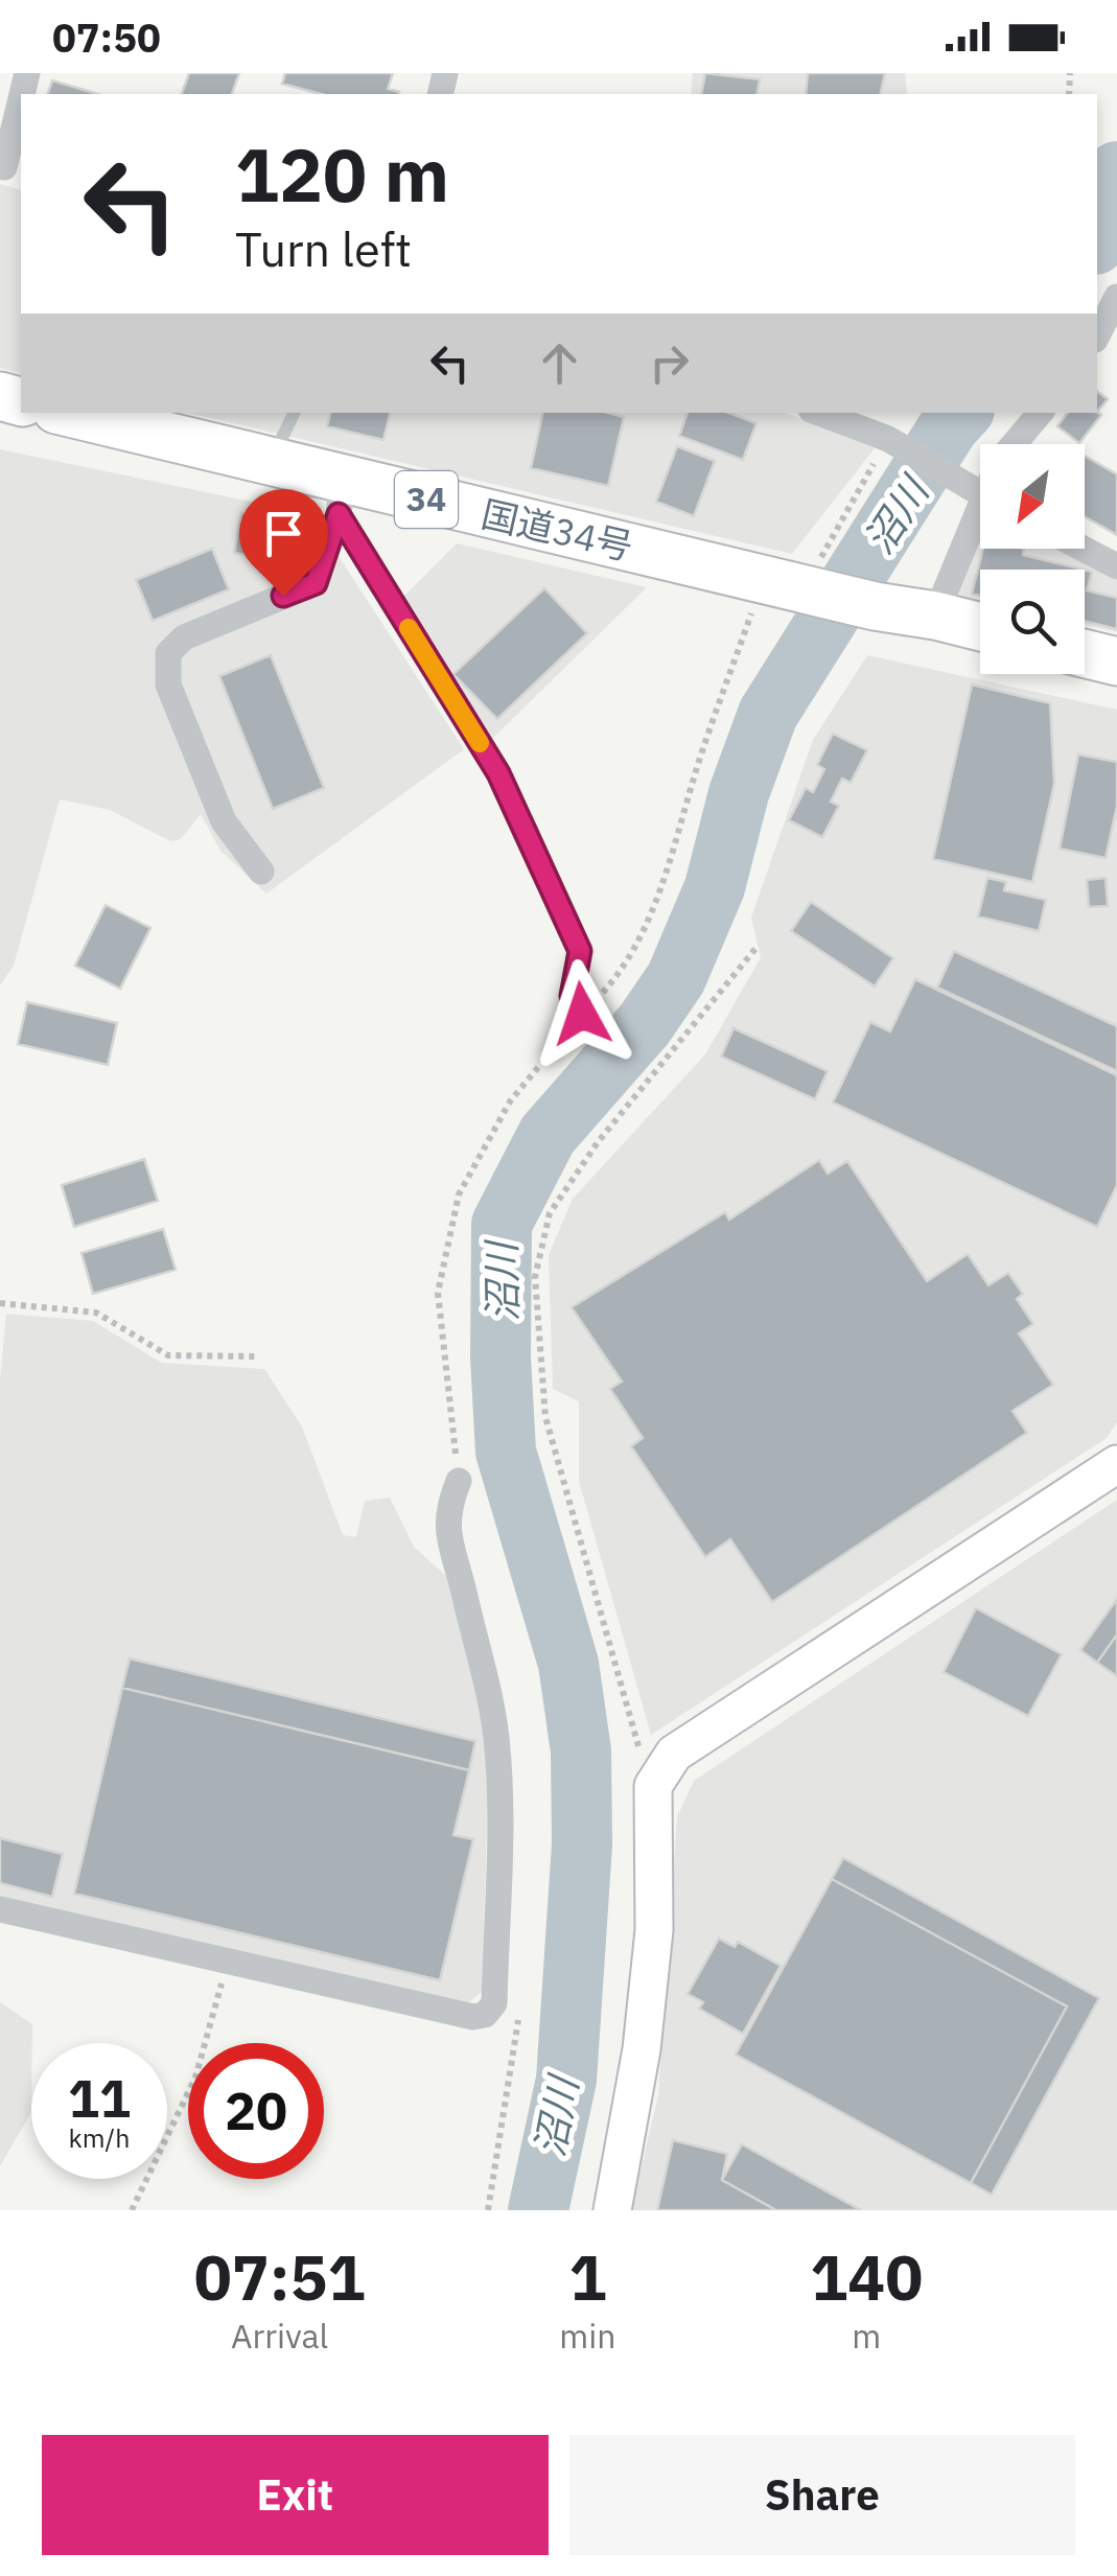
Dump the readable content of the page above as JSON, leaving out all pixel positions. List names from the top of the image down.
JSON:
{
  "streets": {
    "highway": ["34", "国道34号"]
  },
  "water": ["沼川"],
  "north": "bottom left",
  "page": {
    "status": "07:50",
    "turn": ["120 m", "Turn left"],
    "speed": "11 km/h",
    "limit": "20",
    "eta": [
      "07:51",
      "Arrival",
      "1",
      "min",
      "140",
      "m"
    ],
    "buttons": ["Exit", "Share"]
  }
}
